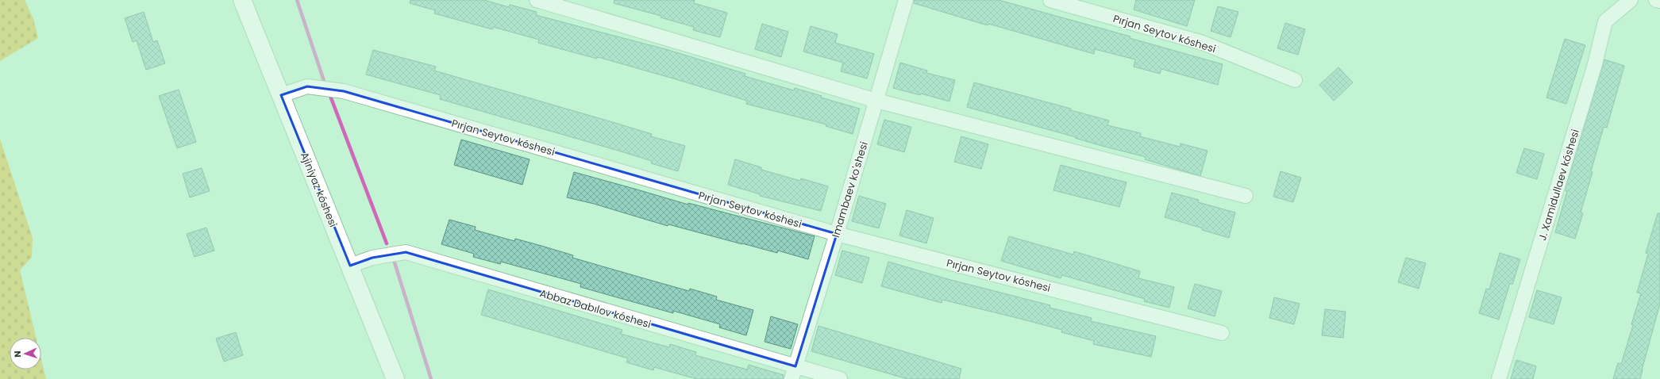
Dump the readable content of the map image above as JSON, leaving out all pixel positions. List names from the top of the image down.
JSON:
{
  "streets": {
    "street": [
      "Pırjan Seytov kóshesi",
      "J. Xamidullaev kóshesi",
      "Ajiniyaz kóshesi",
      "Imambaev ko'shesi",
      "Abbaz Dabılov kóshesi"
    ]
  },
  "crossings": [
    ["Pırjan Seytov kóshesi", "Ajiniyaz kóshesi"],
    ["Pırjan Seytov kóshesi", "Imambaev ko'shesi"],
    ["Ajiniyaz kóshesi", "Abbaz Dabılov kóshesi"],
    ["Imambaev ko'shesi", "Abbaz Dabılov kóshesi"]
  ],
  "north": "left"
}
